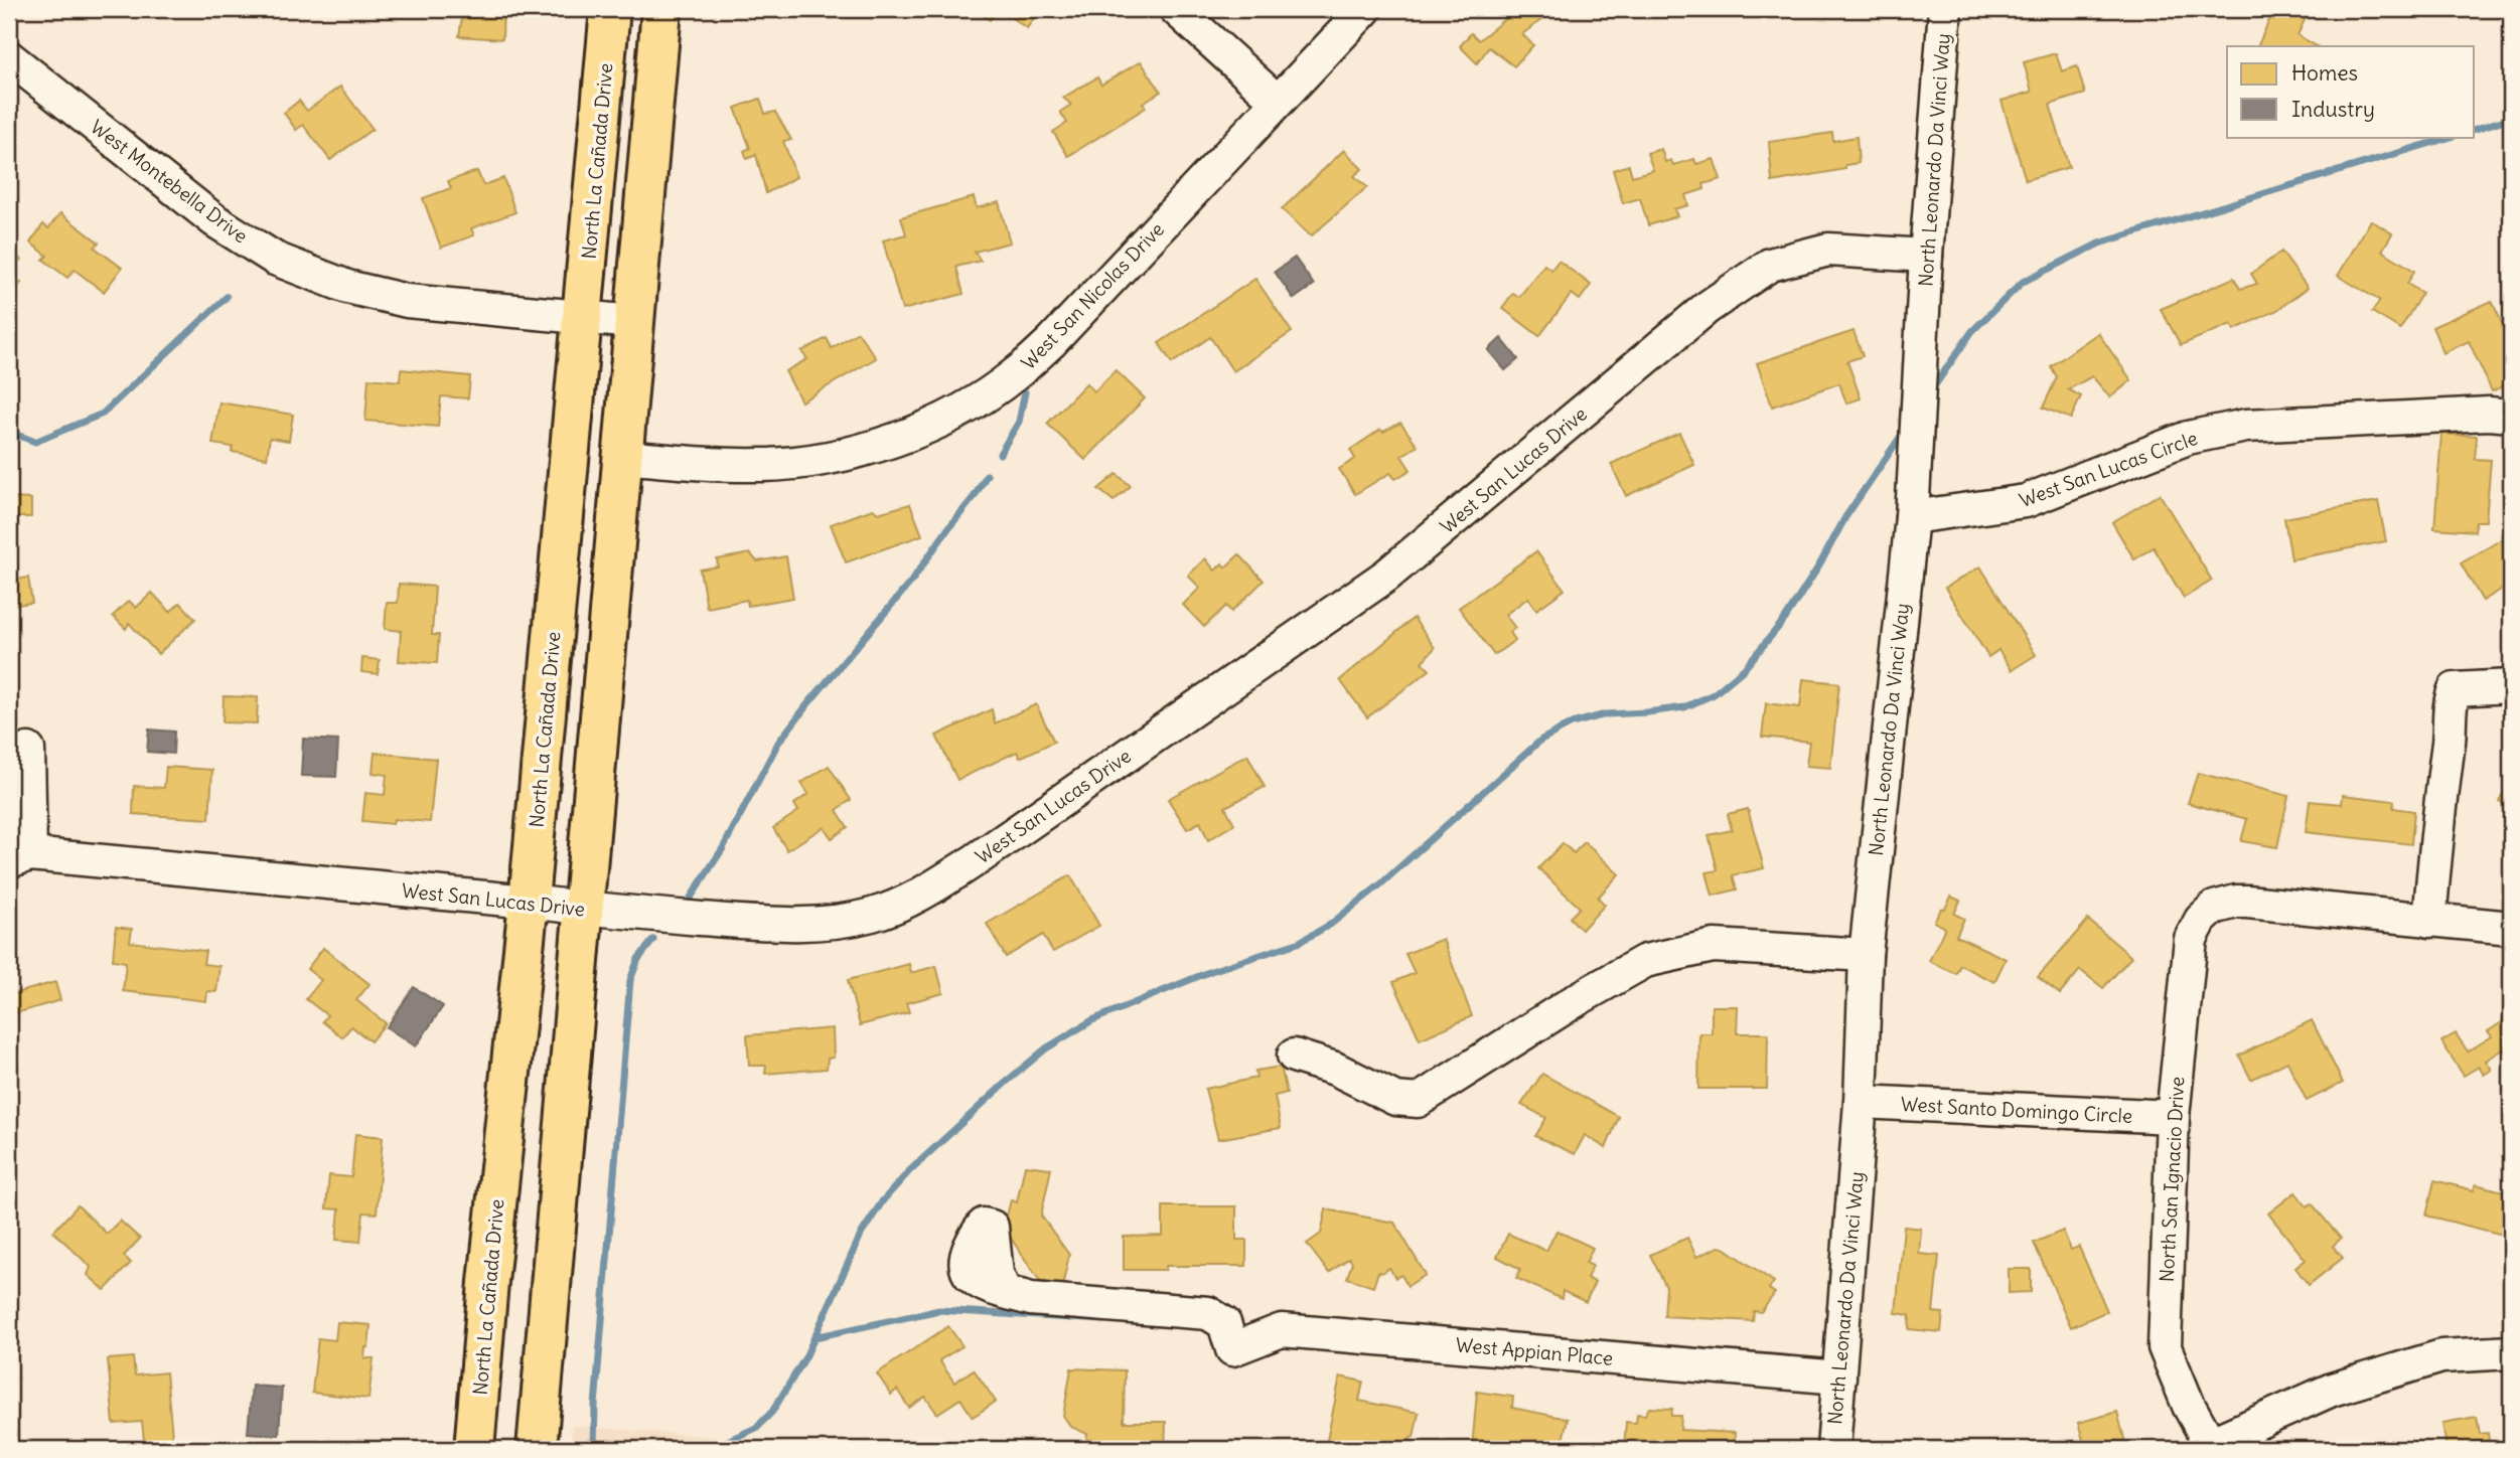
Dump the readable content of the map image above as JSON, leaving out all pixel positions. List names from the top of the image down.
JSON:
{
  "streets": {
    "main road": ["North La Cañada Drive"],
    "street": [
      "North Leonardo Da Vinci Way",
      "West Montebella Drive",
      "West San Nicolas Drive",
      "West San Lucas Circle",
      "West San Lucas Drive",
      "West Santo Domingo Circle",
      "North San Ignacio Drive",
      "West Appian Place"
    ]
  },
  "crossings": [
    ["North Leonardo Da Vinci Way", "West San Lucas Circle"],
    ["North Leonardo Da Vinci Way", "West San Lucas Drive"],
    ["North Leonardo Da Vinci Way", "West Santo Domingo Circle"],
    ["North Leonardo Da Vinci Way", "West Appian Place"],
    ["North La Cañada Drive", "West Montebella Drive"],
    ["North La Cañada Drive", "West San Lucas Drive"],
    ["West Santo Domingo Circle", "North San Ignacio Drive"]
  ],
  "legend": ["Homes", "Industry"]
}
